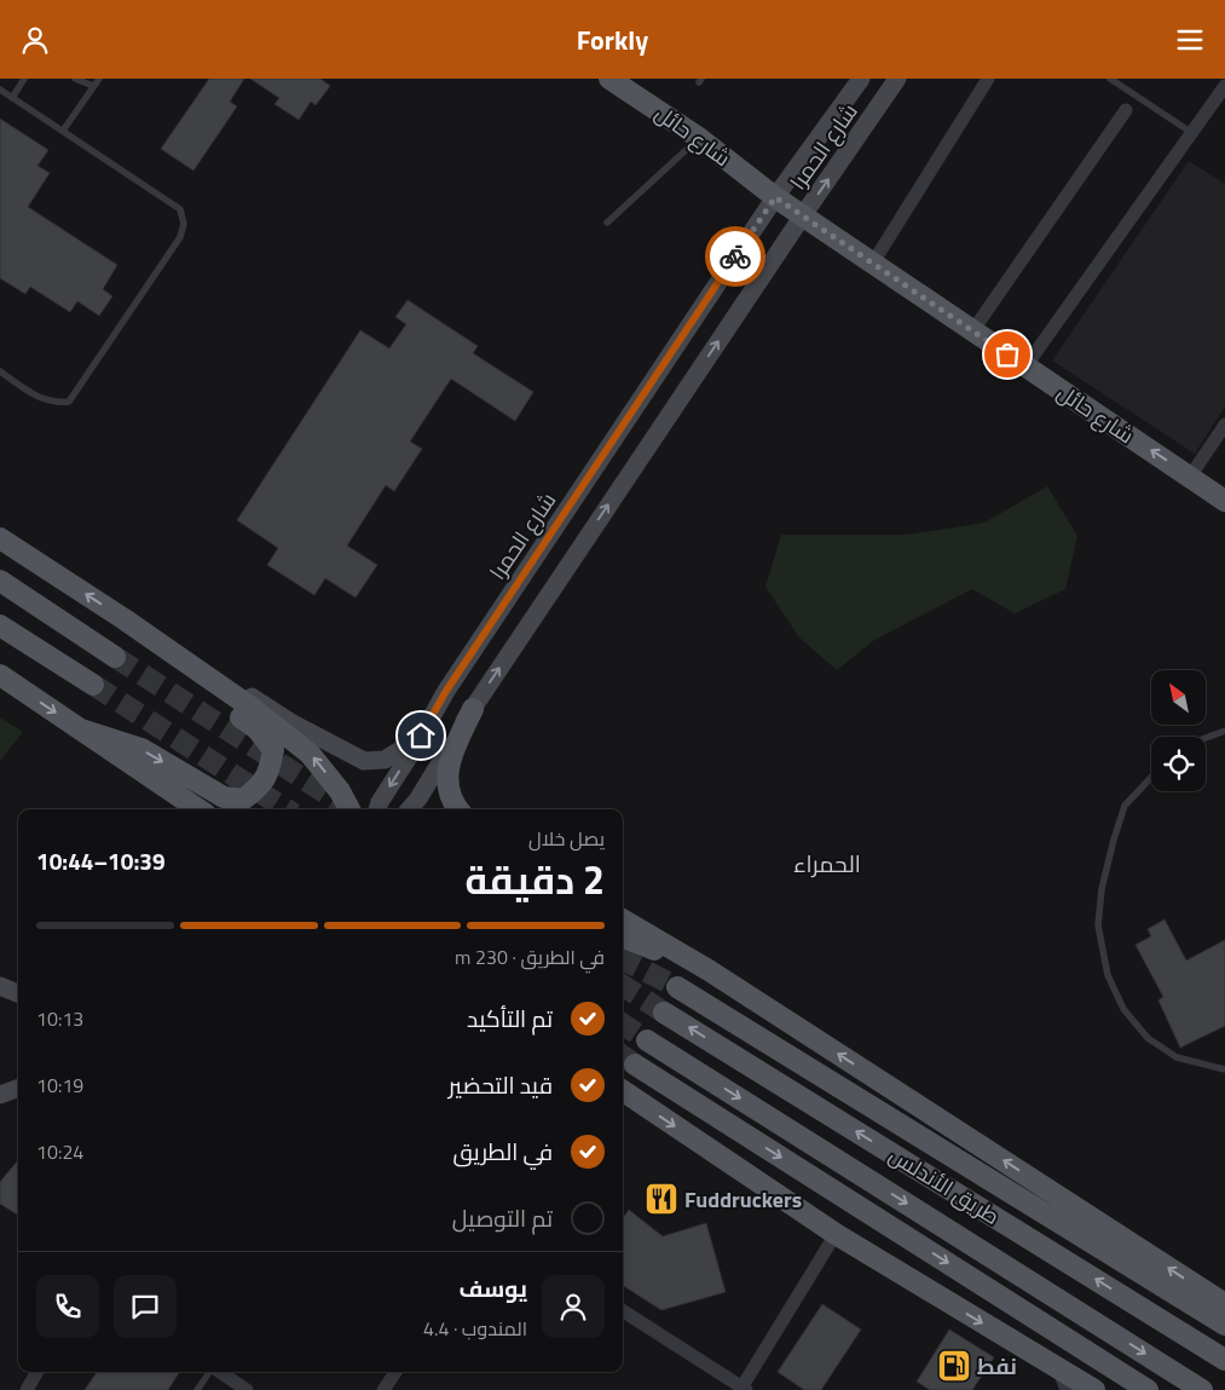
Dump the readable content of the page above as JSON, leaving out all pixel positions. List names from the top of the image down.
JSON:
{
  "streets": {
    "main road": ["شارع حائل", "شارع الحمرا", "طريق الأندلس"]
  },
  "crossings": [
    ["شارع حائل", "شارع الحمرا"]
  ],
  "districts": ["الحمراء"],
  "places": {
    "restaurant": ["Fuddruckers"],
    "fuel station": ["نفط"]
  },
  "north": "top left",
  "page": {
    "header": "Forkly",
    "heading": ["2 دقيقة", "يصل خلال", "10:39–10:44"],
    "panel": ["يوسف", "المندوب · 4.4"],
    "bar": "في الطريق · 230 m",
    "list": [
      ["تم التأكيد", "10:13"],
      ["قيد التحضير", "10:19"],
      ["في الطريق", "10:24"],
      "تم التوصيل"
    ]
  }
}
